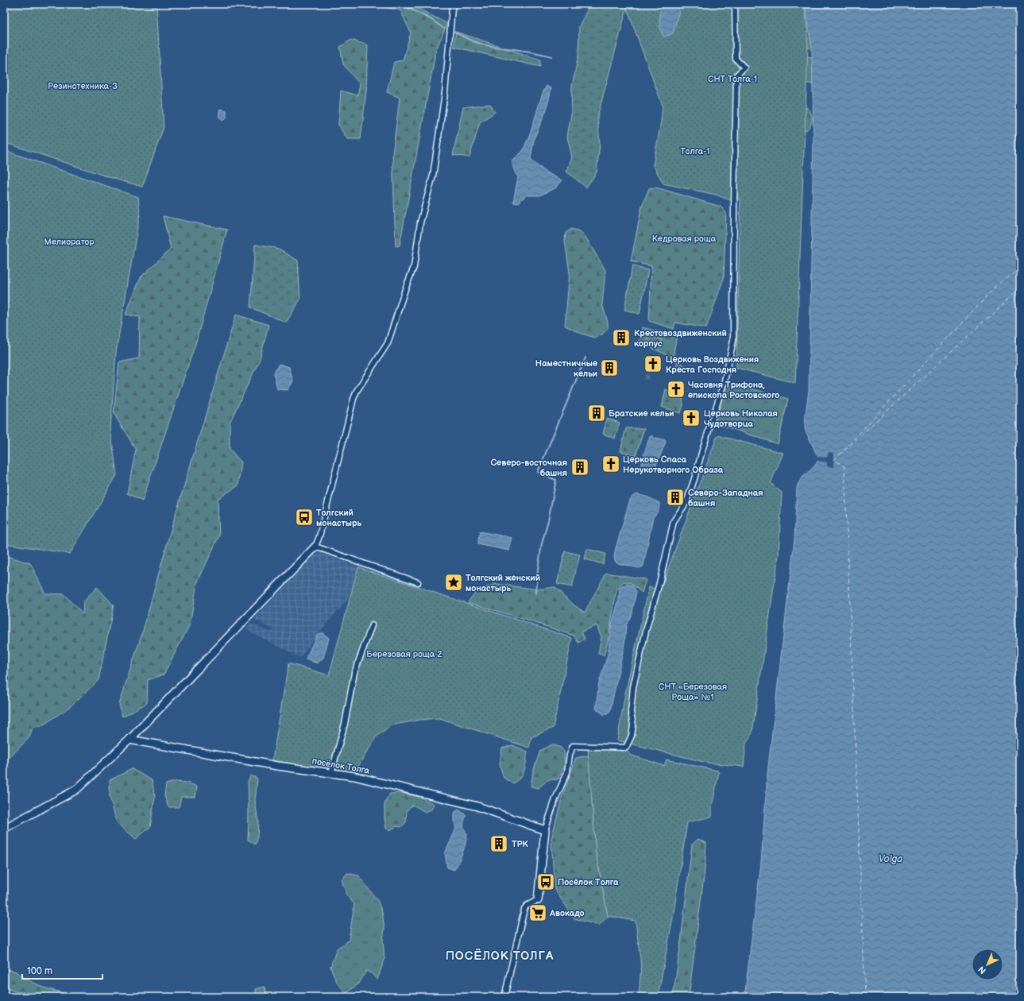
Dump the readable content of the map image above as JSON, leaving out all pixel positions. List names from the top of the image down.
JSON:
{
  "streets": {
    "street": ["посёлок Толга"]
  },
  "districts": ["ПОСЁЛОК ТОЛГА"],
  "water": ["Volga"],
  "parks": [
    "СНТ Толга-1",
    "Резинотехника-3",
    "Толга-1",
    "Кедровая роща",
    "Мелиоратор",
    "Березовая роща 2",
    "СНТ «Березовая Роща» №1"
  ],
  "places": {
    "building": [
      "Крестовоздвиженский корпус",
      "Наместничные кельи",
      "Братские кельи",
      "Северо-восточная башня",
      "Северо-Западная башня",
      "ТРК"
    ],
    "church": [
      "Церковь Воздвижения Креста Господня",
      "Часовня Трифона, епископа Ростовского",
      "Церковь Николая Чудотворца",
      "Церковь Спаса Нерукотворного Образа"
    ],
    "bus stop": ["Толгский монастырь", "Посёлок Толга"],
    "place": ["Толгский женский монастырь"],
    "supermarket": ["Авокадо"]
  },
  "scale_bar": "100 m",
  "north": "bottom left"
}
